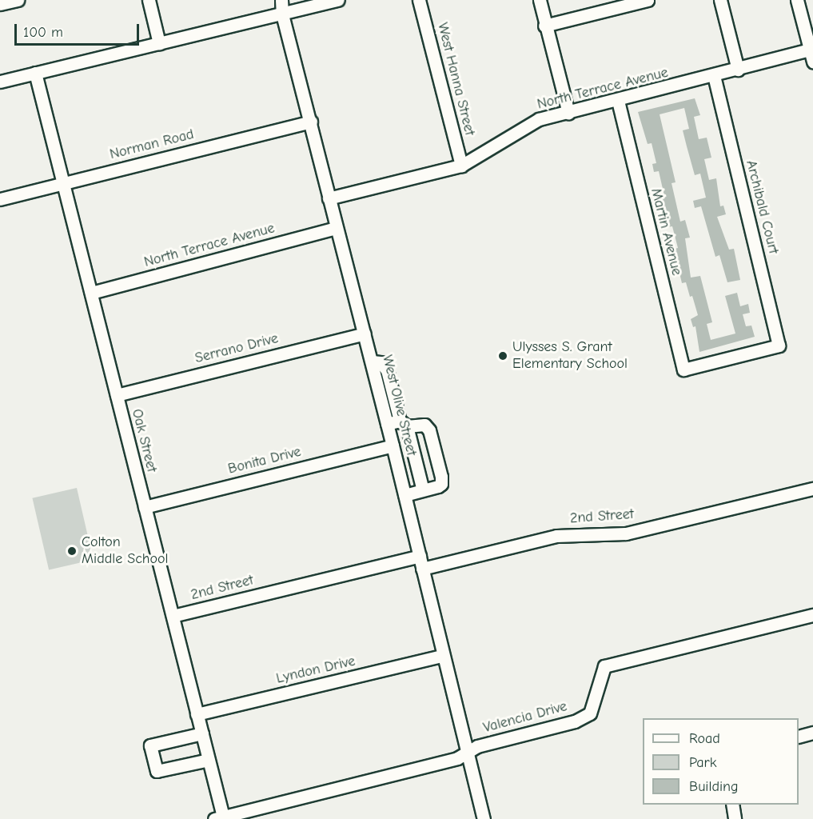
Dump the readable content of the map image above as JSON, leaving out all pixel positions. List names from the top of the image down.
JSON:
{
  "streets": {
    "street": [
      "West Hanna Street",
      "North Terrace Avenue",
      "Norman Road",
      "Archibald Court",
      "Martin Avenue",
      "Serrano Drive",
      "West Olive Street",
      "Oak Street",
      "Bonita Drive",
      "2nd Street",
      "Lyndon Drive",
      "Valencia Drive"
    ]
  },
  "crossings": [
    ["West Hanna Street", "North Terrace Avenue"],
    ["North Terrace Avenue", "Archibald Court"],
    ["North Terrace Avenue", "Martin Avenue"],
    ["North Terrace Avenue", "West Olive Street"],
    ["North Terrace Avenue", "Oak Street"],
    ["Norman Road", "West Olive Street"],
    ["Norman Road", "Oak Street"],
    ["Archibald Court", "Martin Avenue"],
    ["Serrano Drive", "West Olive Street"],
    ["Serrano Drive", "Oak Street"],
    ["West Olive Street", "Bonita Drive"],
    ["West Olive Street", "2nd Street"],
    ["West Olive Street", "Lyndon Drive"],
    ["West Olive Street", "Valencia Drive"],
    ["Oak Street", "Bonita Drive"],
    ["Oak Street", "2nd Street"],
    ["Oak Street", "Lyndon Drive"],
    ["Oak Street", "Valencia Drive"]
  ],
  "places": ["Ulysses S. Grant Elementary School", "Colton Middle School"],
  "legend": ["Road", "Park", "Building"],
  "scale_bar": "100 m"
}
